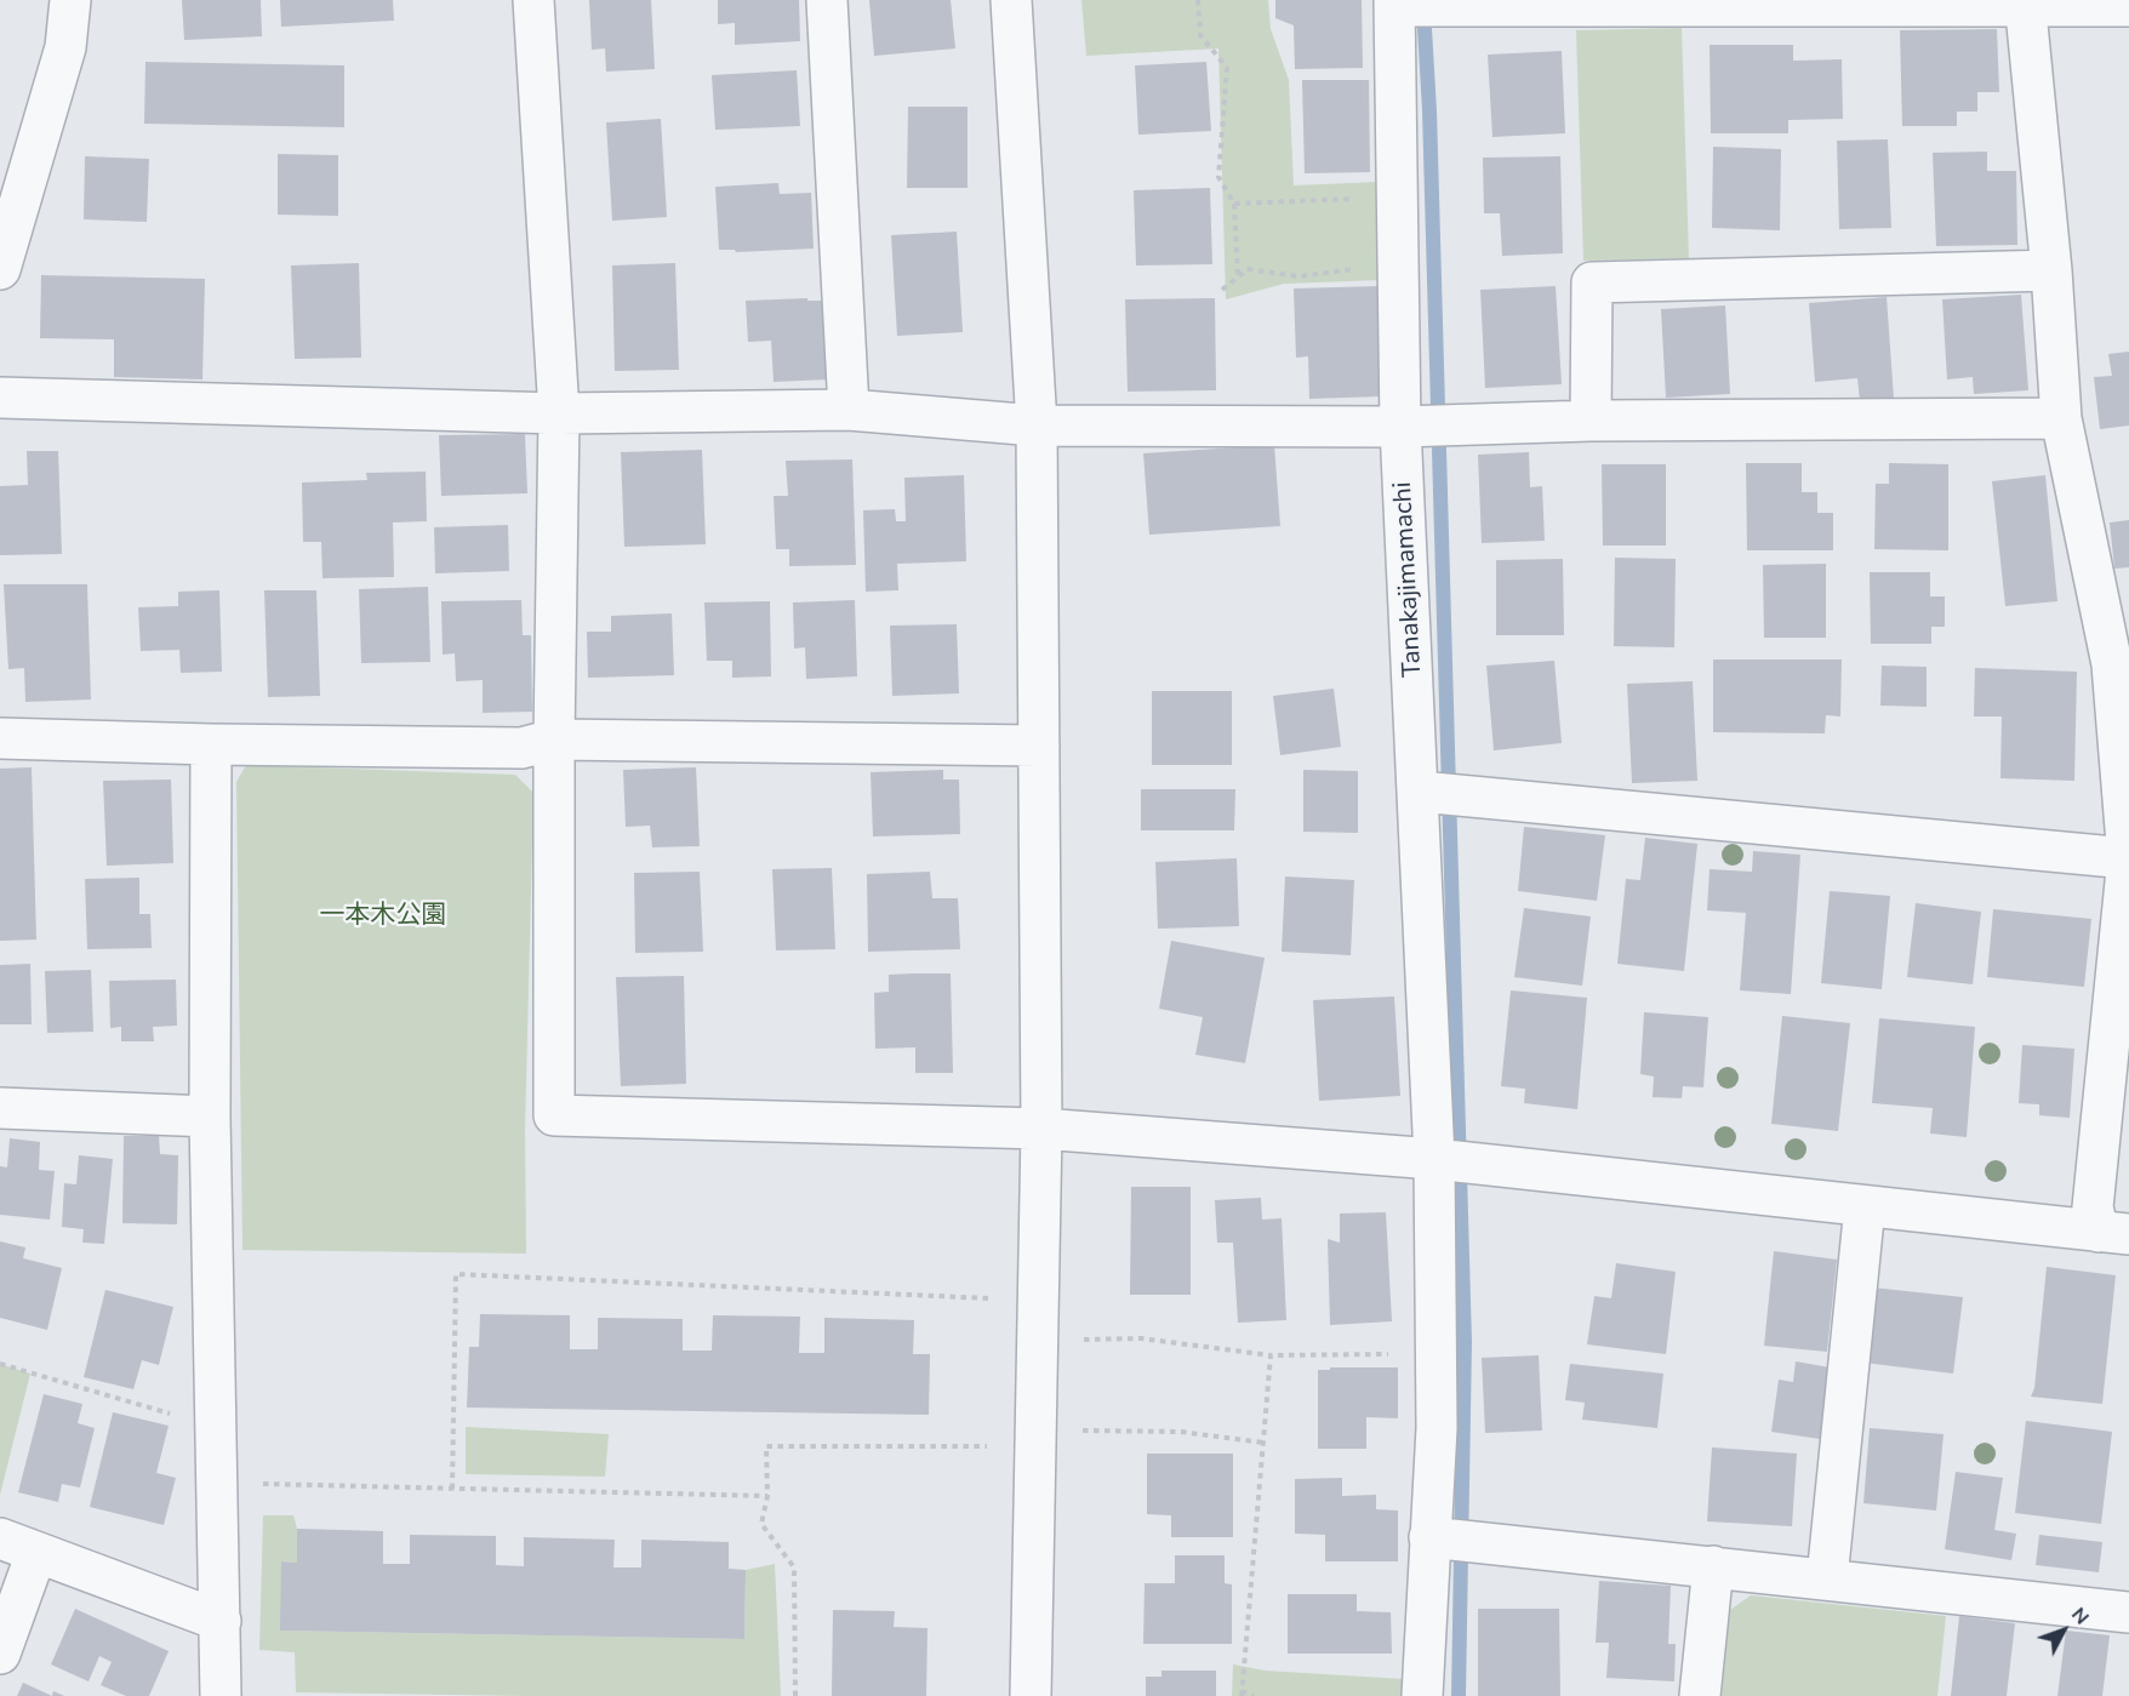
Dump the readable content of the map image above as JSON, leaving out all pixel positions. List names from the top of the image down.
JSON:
{
  "streets": {
    "street": ["Tanakajimamachi"]
  },
  "parks": ["一本木公園"],
  "north": "top right"
}
